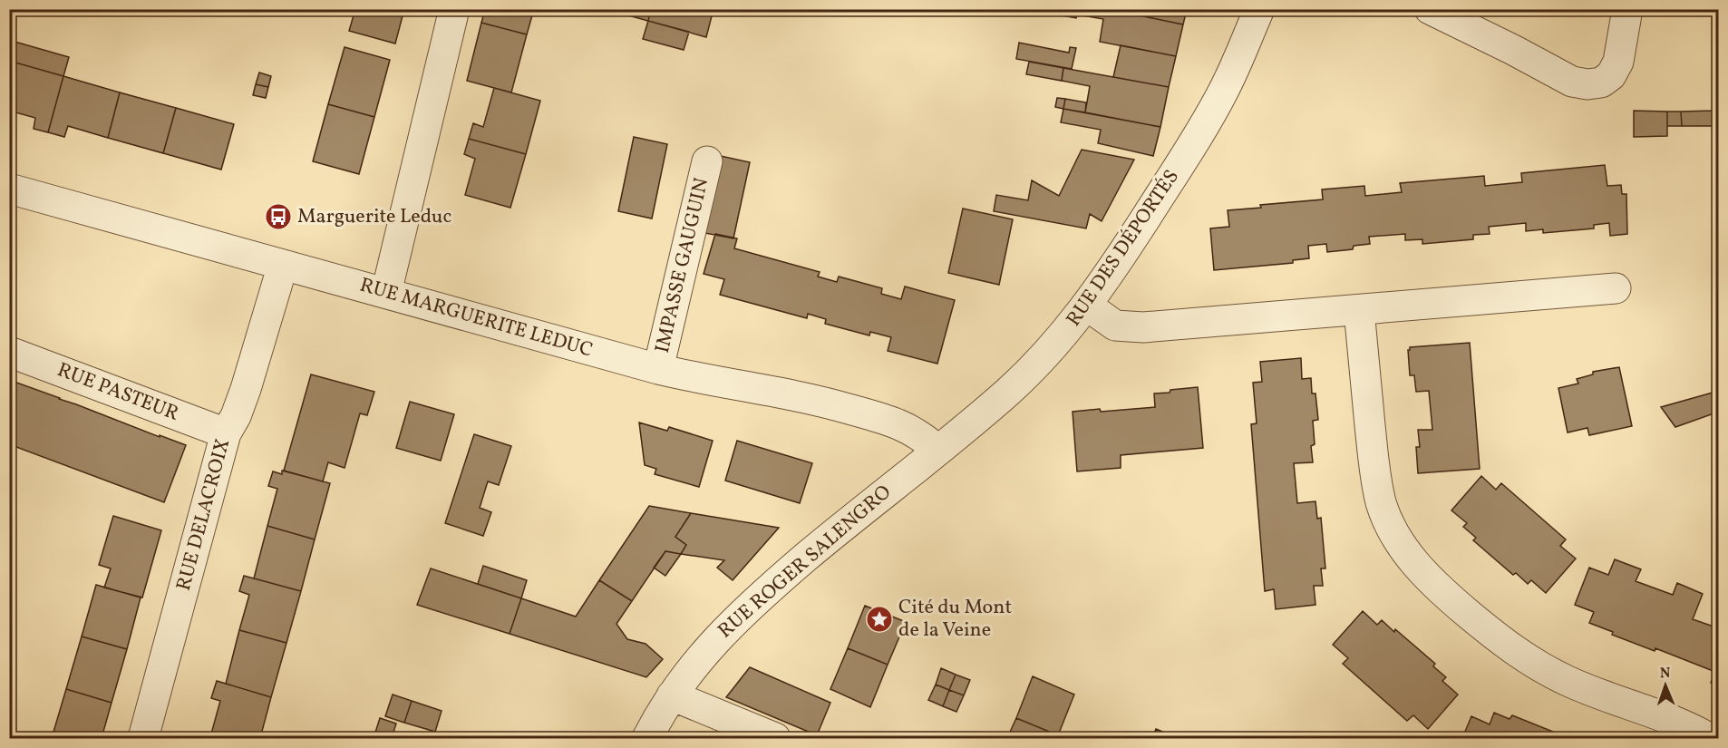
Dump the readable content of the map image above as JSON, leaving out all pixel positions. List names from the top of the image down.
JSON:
{
  "streets": {
    "street": [
      "RUE DES DÉPORTÉS",
      "IMPASSE GAUGUIN",
      "RUE MARGUERITE LEDUC",
      "RUE PASTEUR",
      "RUE DELACROIX",
      "RUE ROGER SALENGRO"
    ]
  },
  "crossings": [
    ["RUE DES DÉPORTÉS", "RUE MARGUERITE LEDUC"],
    ["RUE DES DÉPORTÉS", "RUE ROGER SALENGRO"],
    ["IMPASSE GAUGUIN", "RUE MARGUERITE LEDUC"],
    ["RUE MARGUERITE LEDUC", "RUE DELACROIX"],
    ["RUE MARGUERITE LEDUC", "RUE ROGER SALENGRO"],
    ["RUE PASTEUR", "RUE DELACROIX"]
  ],
  "places": {
    "bus stop": ["Marguerite Leduc"],
    "place": ["Cité du Mont de la Veine"]
  },
  "north": "top"
}
